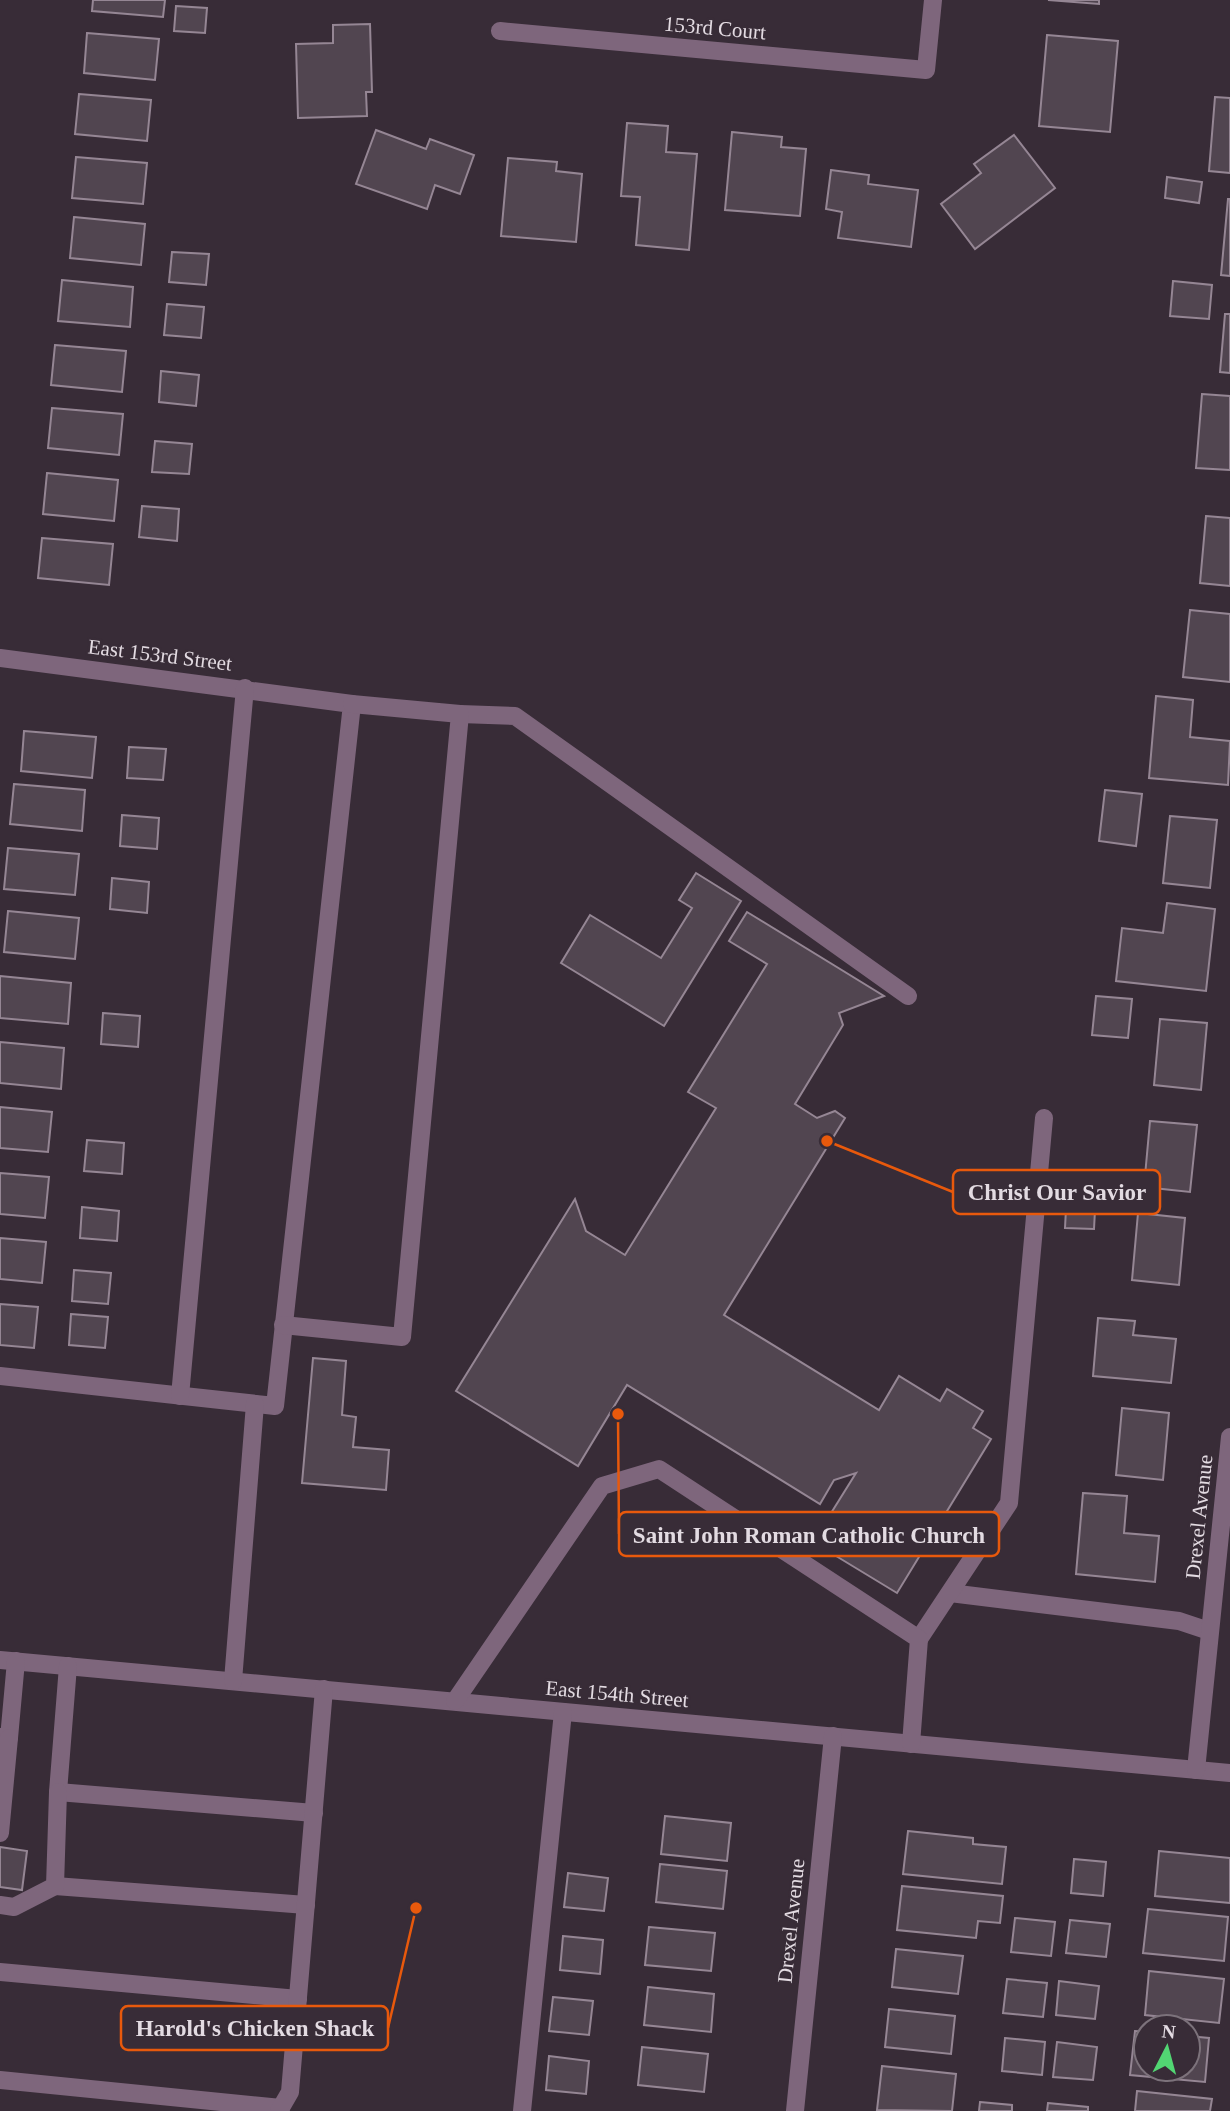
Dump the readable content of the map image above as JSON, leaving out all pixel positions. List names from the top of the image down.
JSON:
{
  "streets": {
    "street": [
      "153rd Court",
      "East 153rd Street",
      "Drexel Avenue",
      "East 154th Street"
    ]
  },
  "crossings": [
    ["Drexel Avenue", "East 154th Street"]
  ],
  "places": ["Christ Our Savior", "Saint John Roman Catholic Church", "Harold's Chicken Shack"],
  "north": "top"
}
